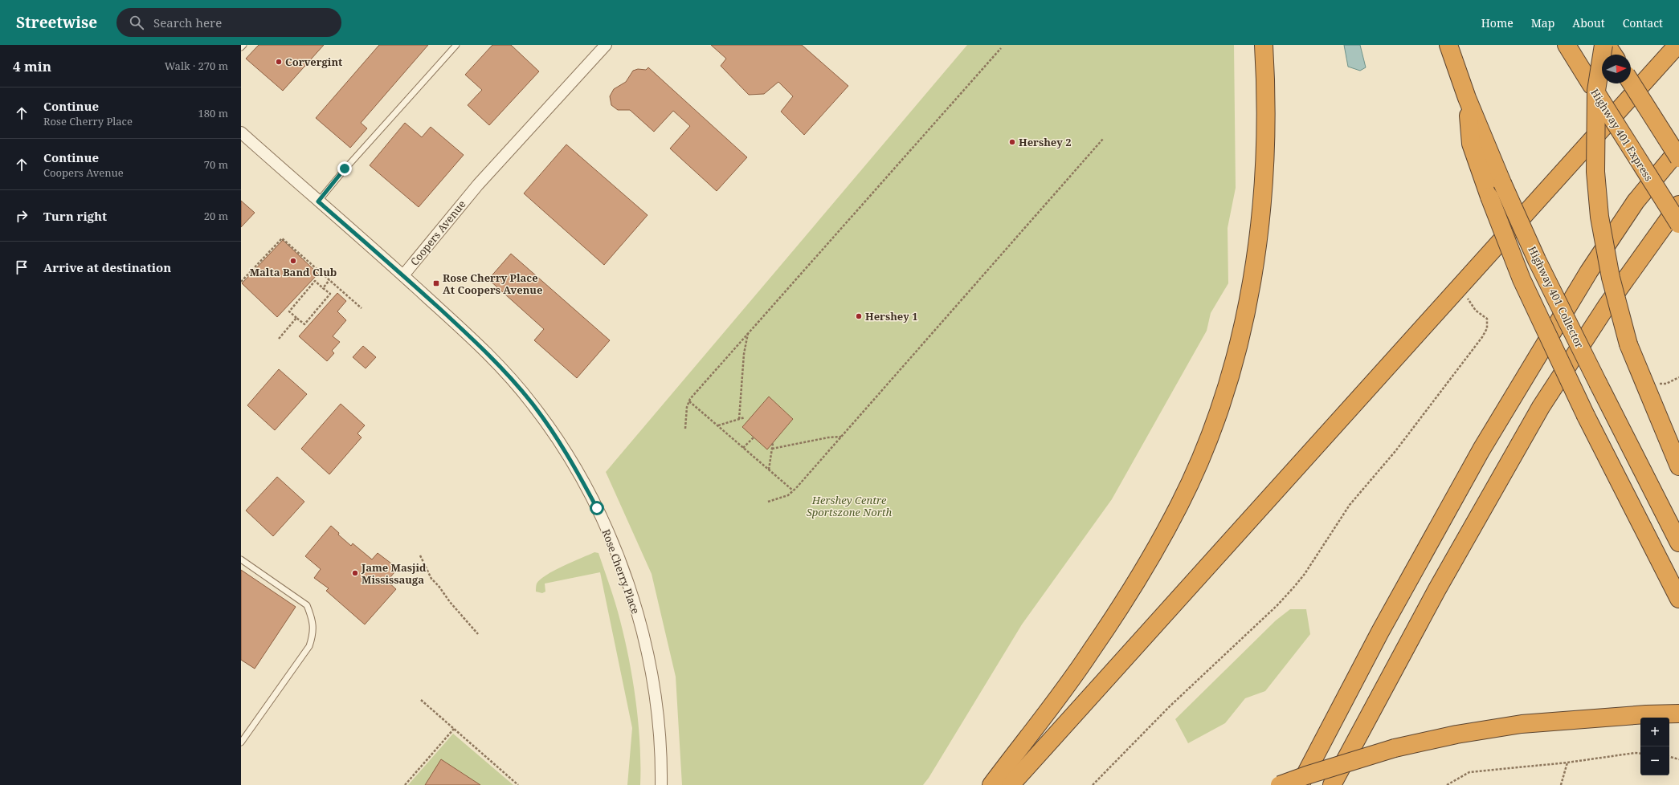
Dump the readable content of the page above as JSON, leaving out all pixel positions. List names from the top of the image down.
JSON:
{
  "streets": {
    "highway": ["Highway 401 Express", "Highway 401 Collector"],
    "street": ["Coopers Avenue", "Rose Cherry Place"]
  },
  "crossings": [
    ["Coopers Avenue", "Rose Cherry Place"]
  ],
  "parks": ["Hershey Centre Sportszone North"],
  "places": {
    "other": [
      "Corvergint",
      "Hershey 2",
      "Malta Band Club",
      "Hershey 1",
      "Jame Masjid Mississauga"
    ],
    "transit": ["Rose Cherry Place At Coopers Avenue"]
  },
  "north": "right",
  "page": {
    "header": "Streetwise",
    "search": "Search here",
    "nav": [
      "Home",
      "Map",
      "About",
      "Contact"
    ],
    "heading": ["4 min", "Walk · 270 m"],
    "list": [
      ["Continue", "Rose Cherry Place", "180 m"],
      ["Continue", "Coopers Avenue", "70 m"],
      ["Turn right", "20 m"],
      "Arrive at destination"
    ],
    "map_buttons": ["+", "−"]
  }
}
